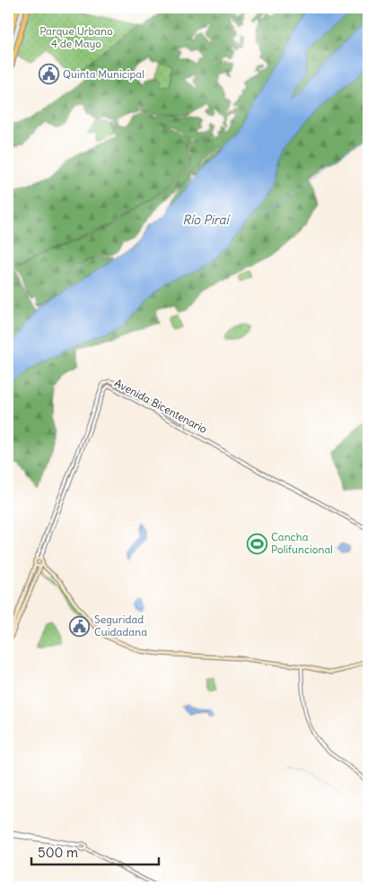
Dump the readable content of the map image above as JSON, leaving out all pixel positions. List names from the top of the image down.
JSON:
{
  "streets": {
    "street": ["Avenida Bicentenario"]
  },
  "water": ["Río Piraí"],
  "parks": ["Parque Urbano 4 de Mayo"],
  "places": {
    "public building": ["Quinta Municipal", "Seguridad Cuidadana"],
    "sports": ["Cancha Polifuncional"]
  },
  "scale_bar": "500 m"
}
